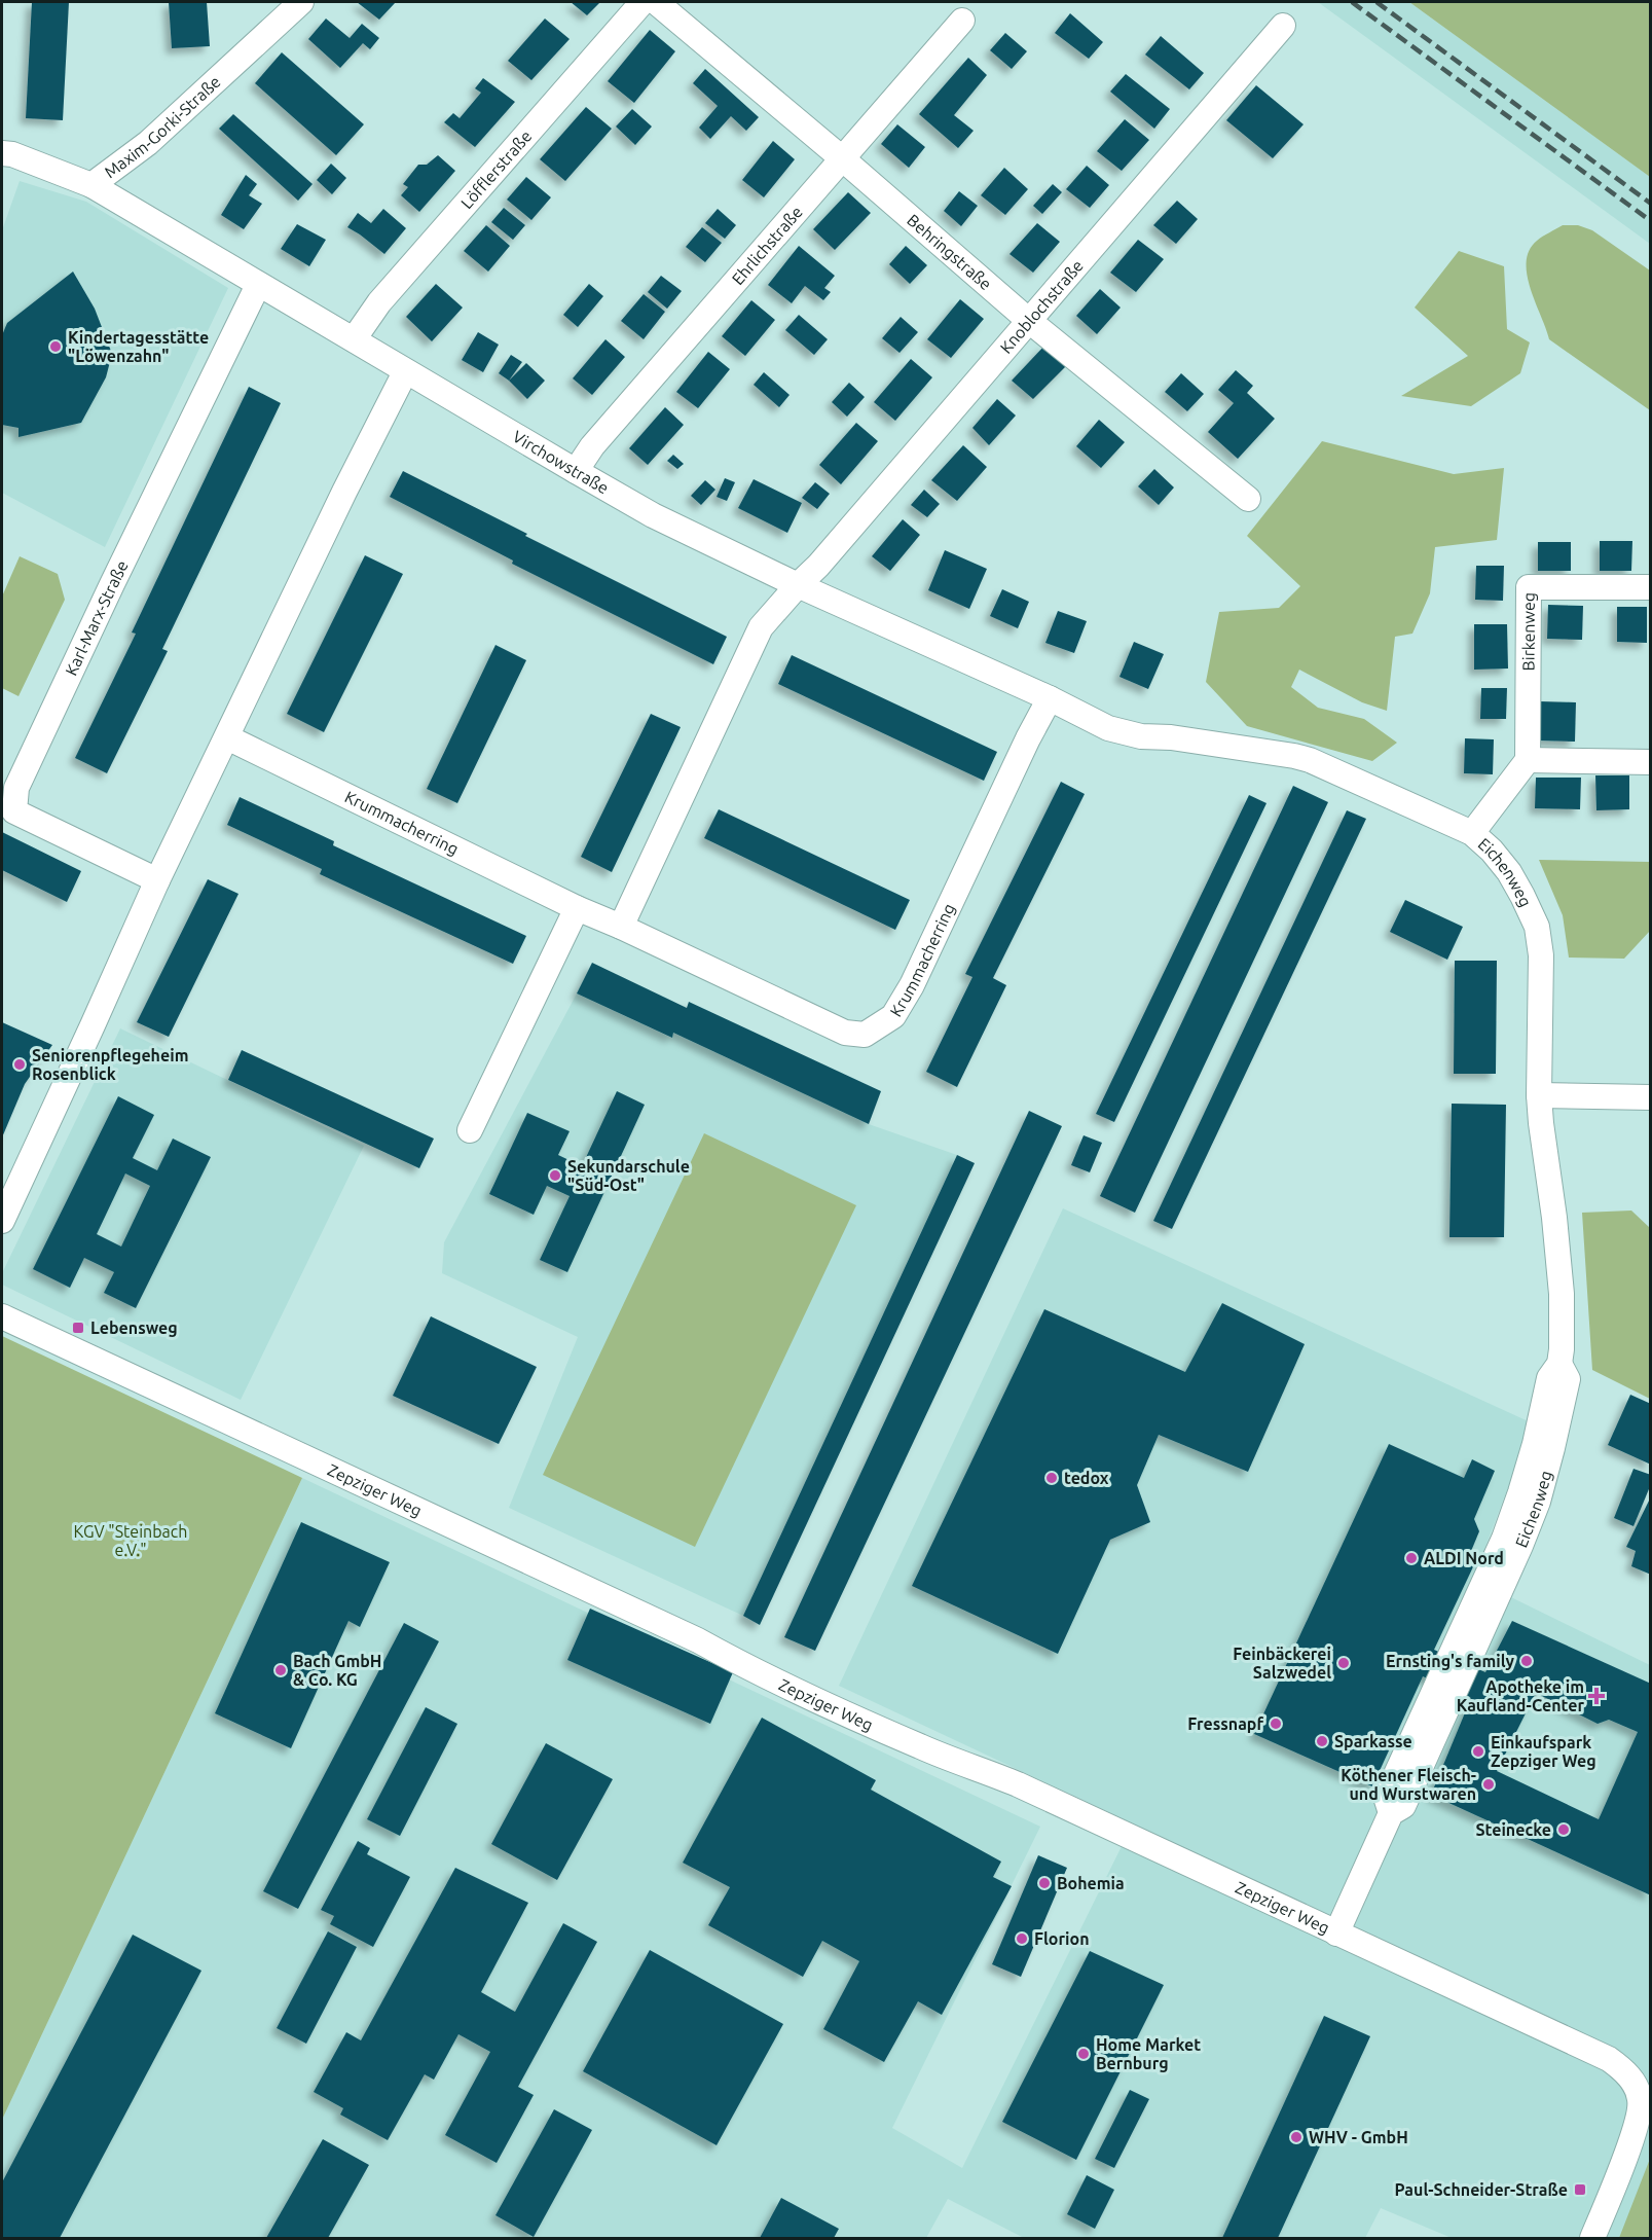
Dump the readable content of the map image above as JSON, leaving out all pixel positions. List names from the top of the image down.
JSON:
{
  "streets": {
    "street": [
      "Maxim-Gorki-Straße",
      "Löfflerstraße",
      "Ehrlichstraße",
      "Behringstraße",
      "Knoblochstraße",
      "Virchowstraße",
      "Karl-Marx-Straße",
      "Birkenweg",
      "Krummacherring",
      "Eichenweg",
      "Zepziger Weg"
    ]
  },
  "crossings": [
    ["Maxim-Gorki-Straße", "Virchowstraße"],
    ["Löfflerstraße", "Virchowstraße"],
    ["Ehrlichstraße", "Behringstraße"],
    ["Ehrlichstraße", "Virchowstraße"],
    ["Behringstraße", "Knoblochstraße"],
    ["Knoblochstraße", "Virchowstraße"],
    ["Virchowstraße", "Karl-Marx-Straße"],
    ["Virchowstraße", "Krummacherring"],
    ["Virchowstraße", "Eichenweg"],
    ["Krummacherring", "Eichenweg"],
    ["Eichenweg", "Zepziger Weg"]
  ],
  "parks": ["KGV \"Steinbach e.V.\""],
  "places": {
    "other": [
      "Kindertagesstätte \"Löwenzahn\"",
      "Seniorenpflegeheim Rosenblick",
      "Sekundarschule \"Süd-Ost\"",
      "tedox",
      "ALDI Nord",
      "Ernsting's family",
      "Feinbäckerei Salzwedel",
      "Bach GmbH & Co. KG",
      "Fressnapf",
      "Sparkasse",
      "Einkaufspark Zepziger Weg",
      "Köthener Fleisch- und Wurstwaren",
      "Steinecke",
      "Bohemia",
      "Florion",
      "Home Market Bernburg",
      "WHV - GmbH"
    ],
    "transit": ["Lebensweg", "Paul-Schneider-Straße"],
    "health": ["Apotheke im Kaufland-Center"]
  }
}
